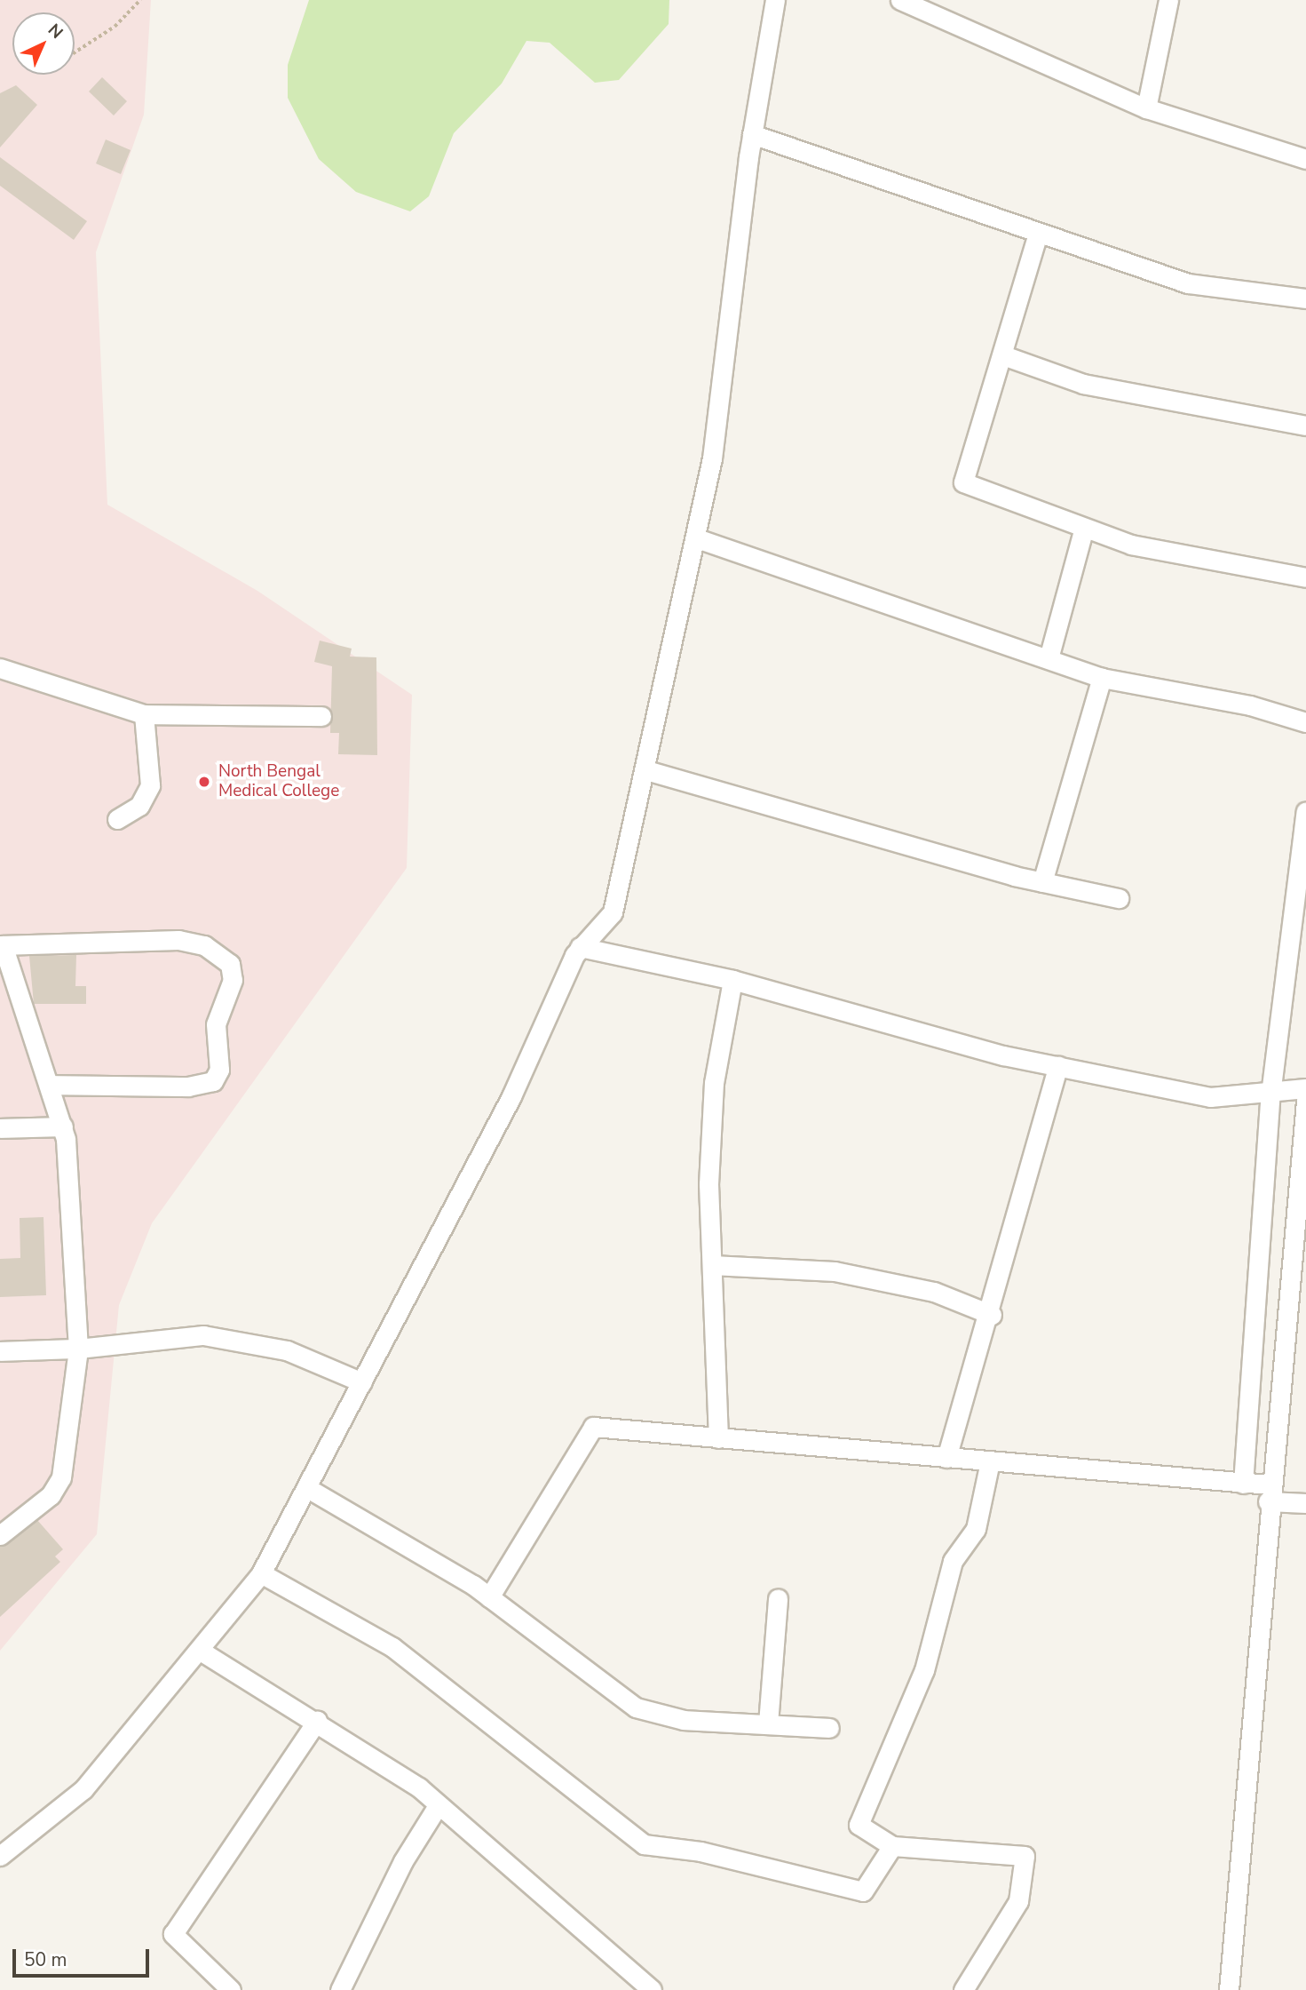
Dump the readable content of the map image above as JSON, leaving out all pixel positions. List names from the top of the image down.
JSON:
{
  "places": ["North Bengal Medical College"],
  "scale_bar": "50 m",
  "north": "top right"
}
